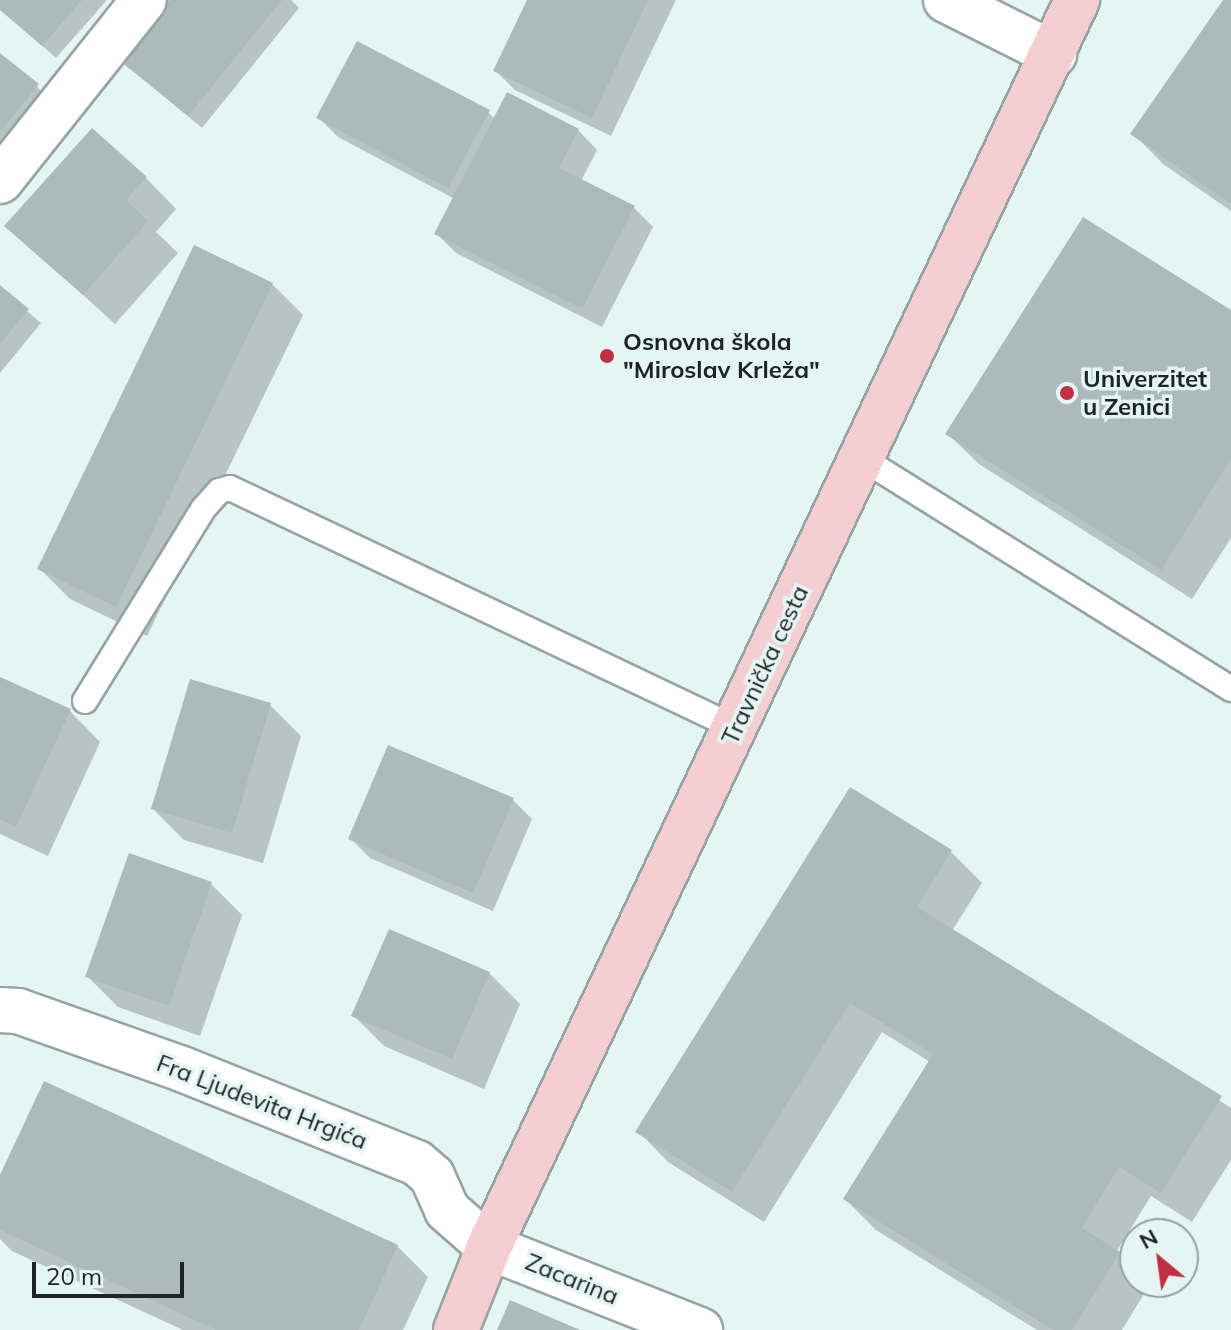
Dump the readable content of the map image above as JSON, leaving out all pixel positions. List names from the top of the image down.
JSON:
{
  "streets": {
    "main road": ["Travnička cesta"],
    "street": ["Fra Ljudevita Hrgića", "Zacarina"]
  },
  "crossings": [
    ["Travnička cesta", "Fra Ljudevita Hrgića"],
    ["Travnička cesta", "Zacarina"],
    ["Fra Ljudevita Hrgića", "Zacarina"]
  ],
  "places": ["Osnovna škola \"Miroslav Krleža\"", "Univerzitet u Zenici"],
  "scale_bar": "20 m",
  "north": "top left"
}
